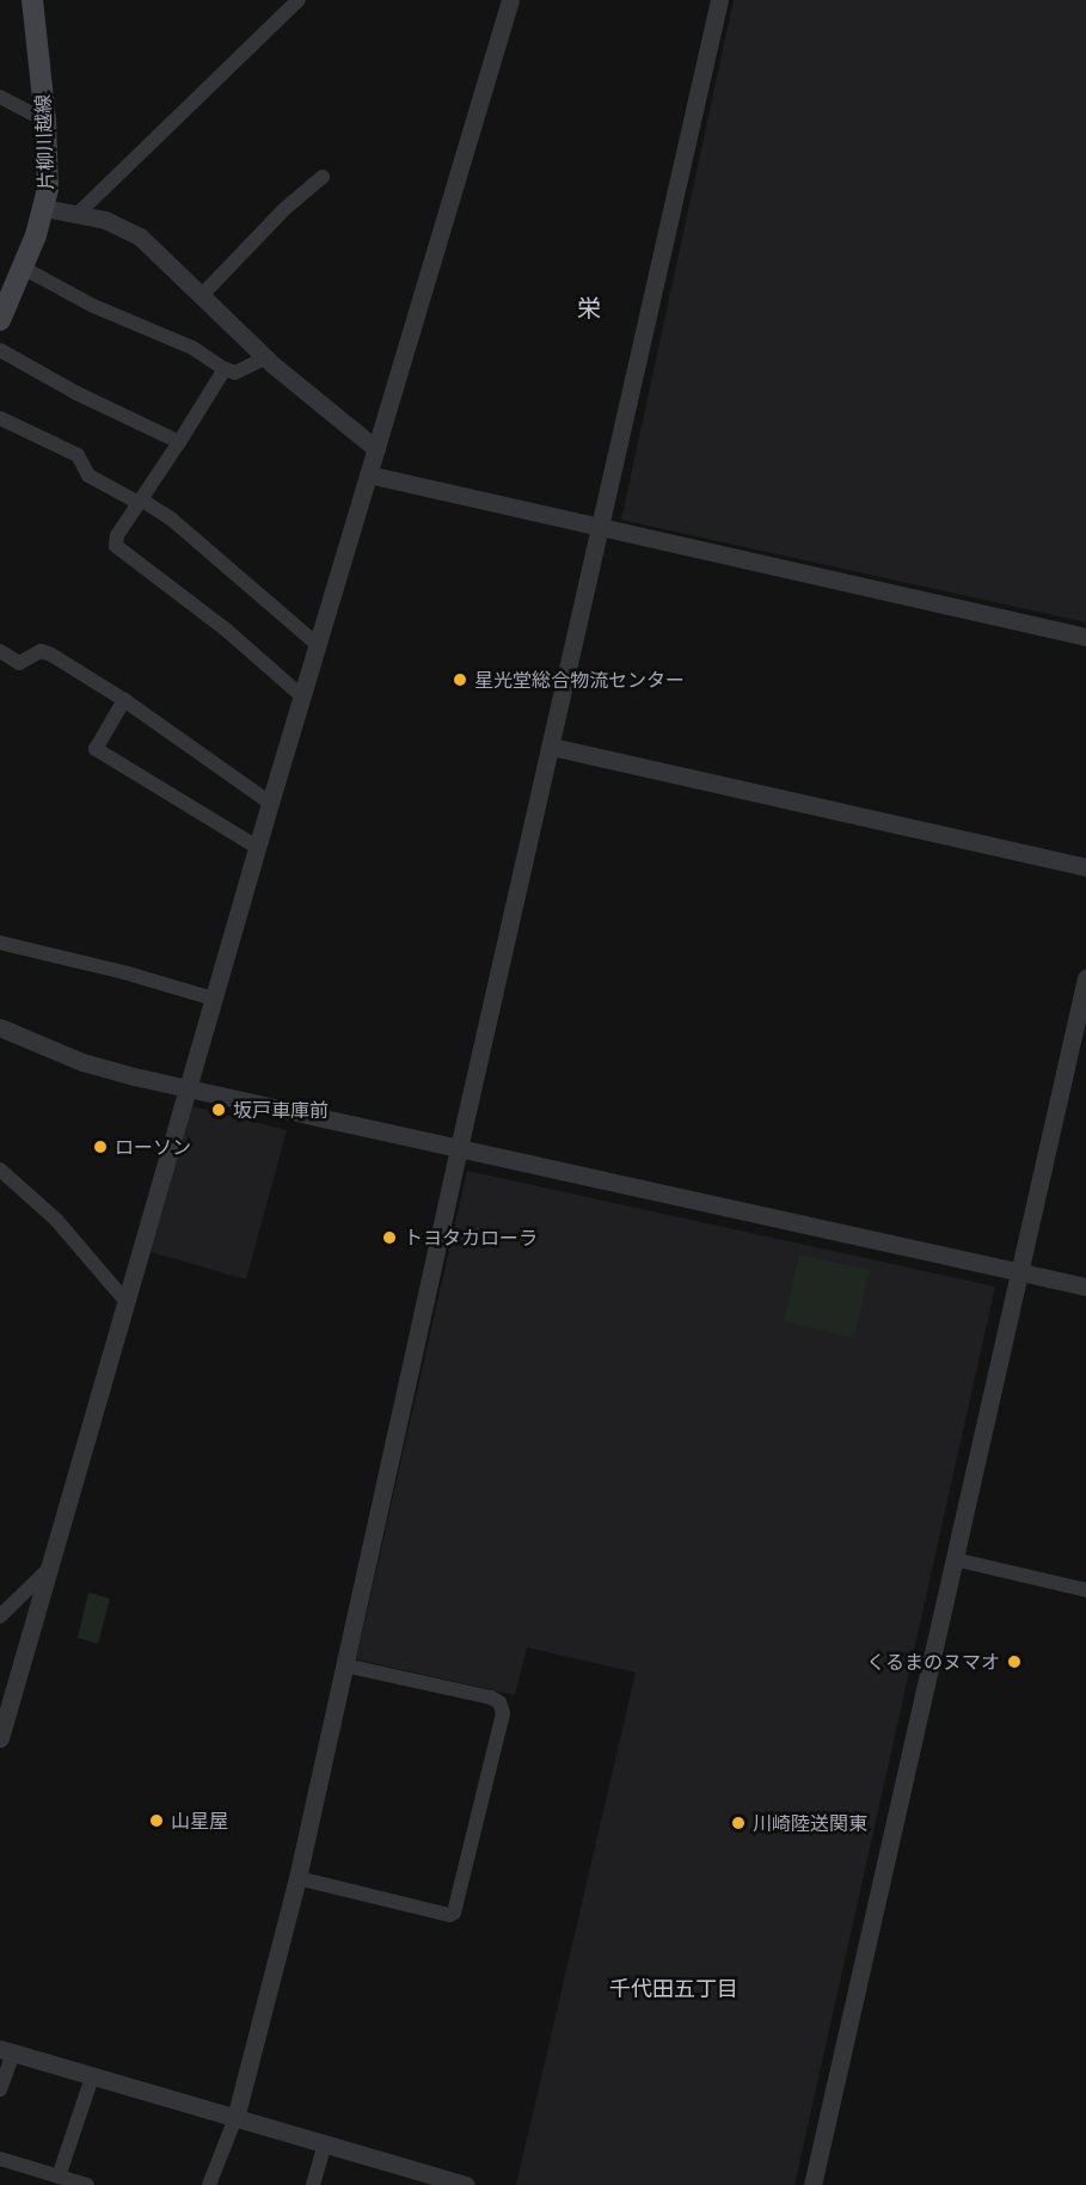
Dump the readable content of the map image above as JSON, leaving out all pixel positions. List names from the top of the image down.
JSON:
{
  "streets": {
    "main road": ["片柳川越線"]
  },
  "districts": ["栄", "千代田五丁目"],
  "places": [
    "星光堂総合物流センター",
    "坂戸車庫前",
    "ローソン",
    "トヨタカローラ",
    "くるまのヌマオ",
    "山星屋",
    "川崎陸送関東"
  ]
}
